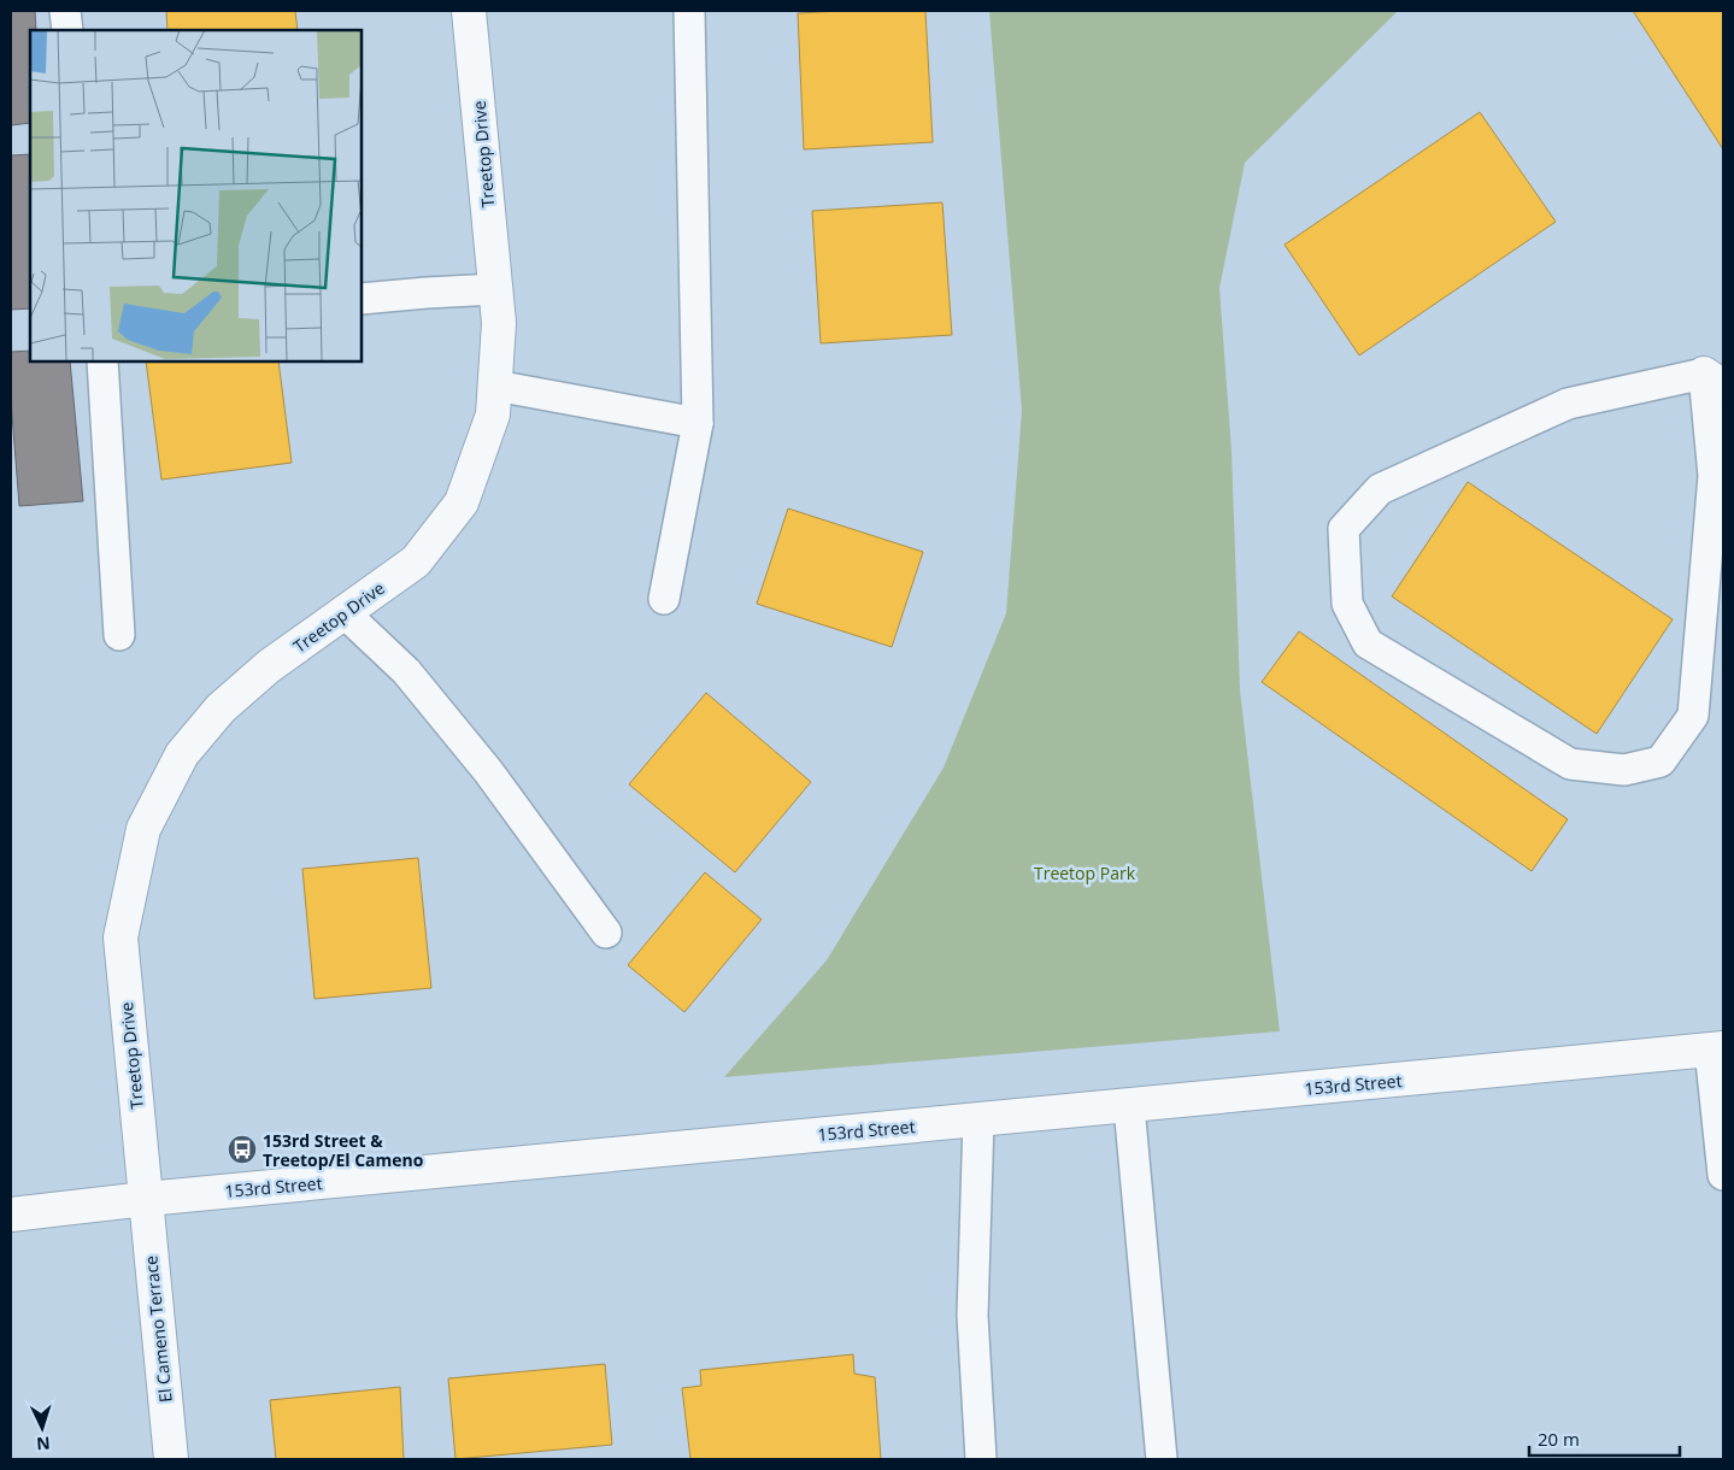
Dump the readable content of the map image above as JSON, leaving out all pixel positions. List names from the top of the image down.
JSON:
{
  "streets": {
    "street": ["Treetop Drive", "153rd Street", "El Cameno Terrace"]
  },
  "crossings": [
    ["Treetop Drive", "153rd Street"],
    ["Treetop Drive", "El Cameno Terrace"],
    ["153rd Street", "El Cameno Terrace"]
  ],
  "parks": ["Treetop Park"],
  "places": {
    "bus stop": ["153rd Street & Treetop/El Cameno"]
  },
  "scale_bar": "20 m",
  "north": "bottom"
}
